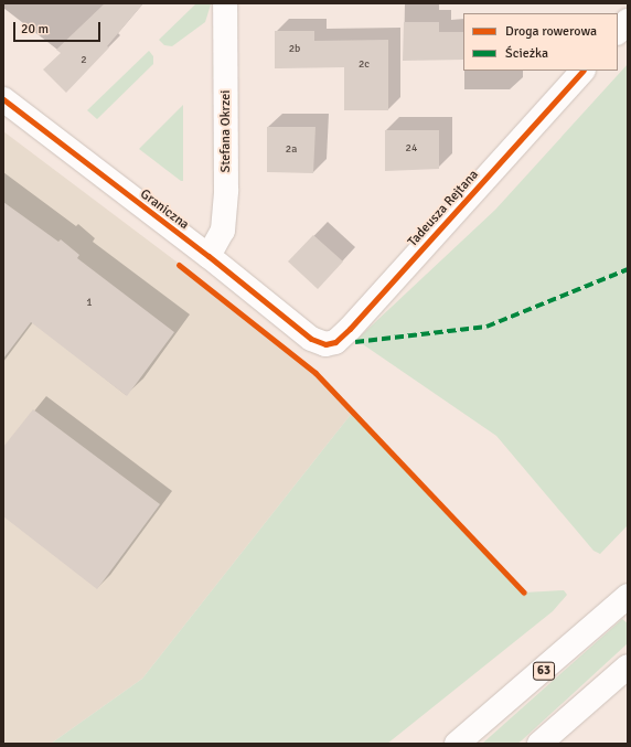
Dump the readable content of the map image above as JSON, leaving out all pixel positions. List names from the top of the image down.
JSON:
{
  "streets": {
    "street": [
      "Stefana Okrzei",
      "Tadeusza Rejtana",
      "Graniczna",
      "63"
    ]
  },
  "crossings": [
    ["Stefana Okrzei", "Graniczna"],
    ["Tadeusza Rejtana", "Graniczna"]
  ],
  "house_numbers": [
    "2b",
    "2",
    "2c",
    "24",
    "2a",
    "1"
  ],
  "legend": ["Droga rowerowa", "Ścieżka"],
  "scale_bar": "20 m"
}
